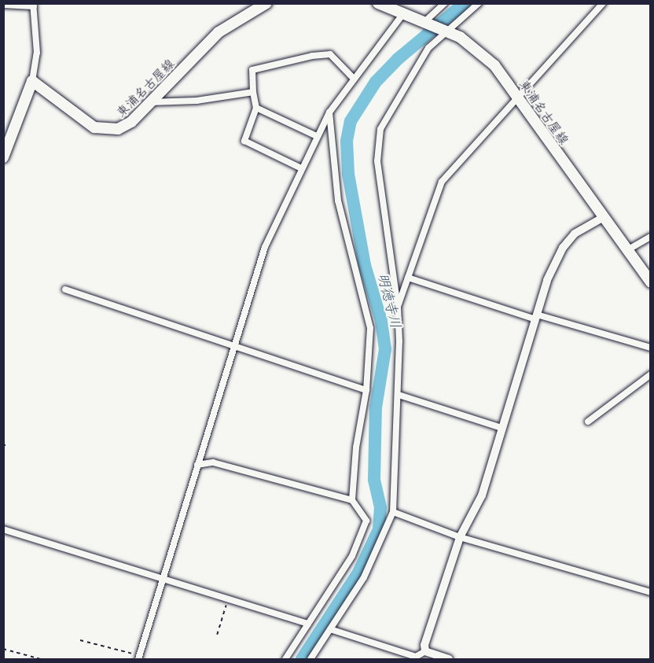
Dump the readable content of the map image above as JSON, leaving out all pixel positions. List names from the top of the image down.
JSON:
{
  "streets": {
    "main road": ["東浦名古屋線"]
  },
  "water": ["明徳寺川"]
}
